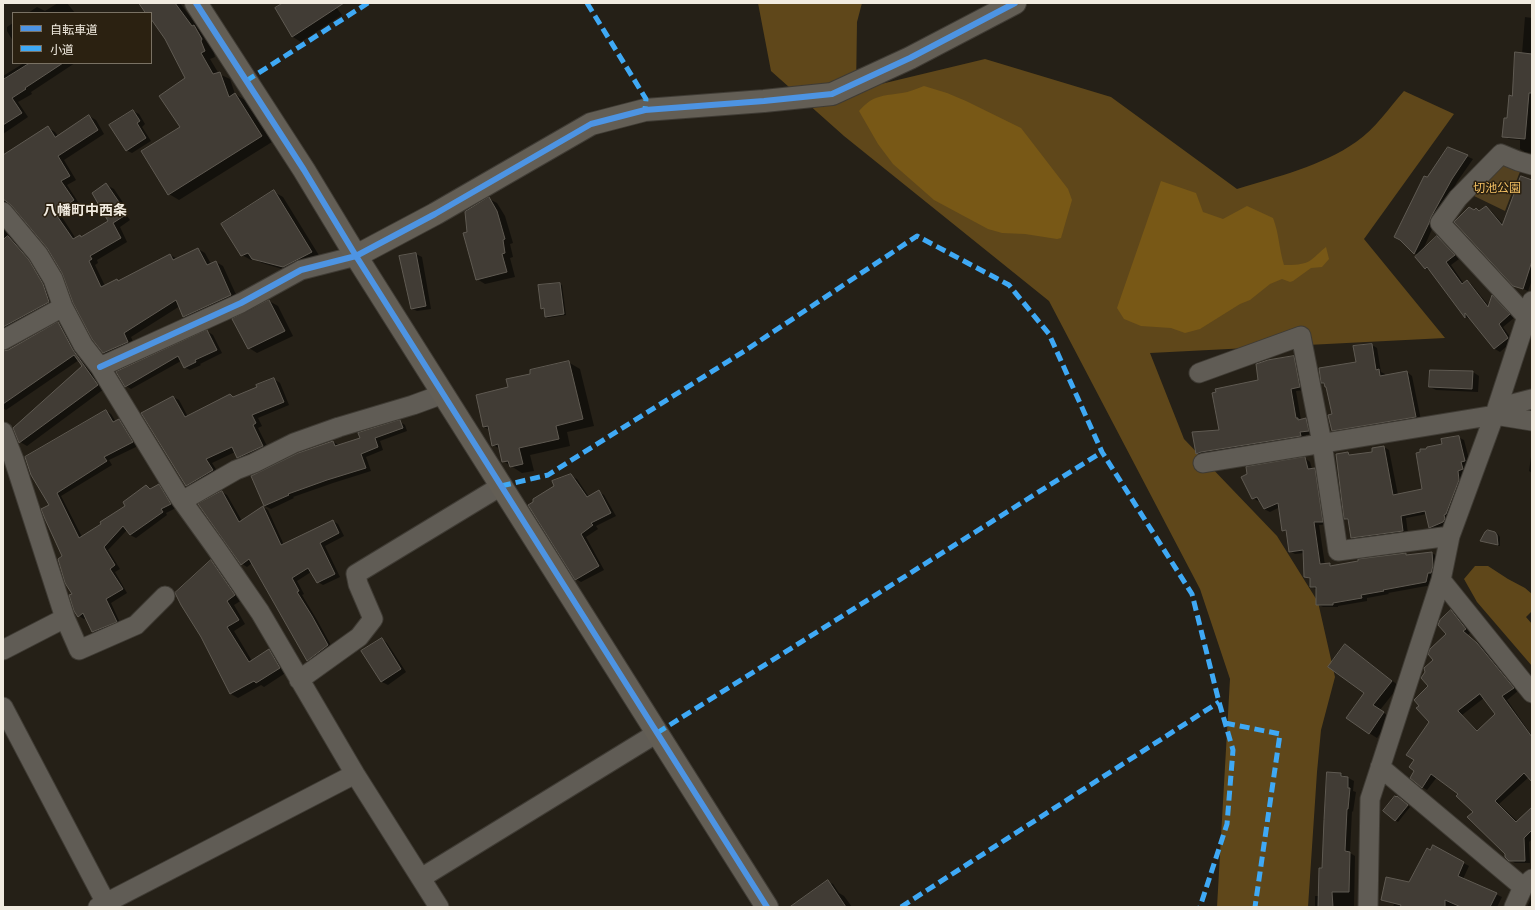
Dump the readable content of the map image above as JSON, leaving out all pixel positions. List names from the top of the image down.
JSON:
{
  "districts": ["八幡町中西条"],
  "parks": ["切池公園"],
  "legend": ["自転車道", "小道"]
}
